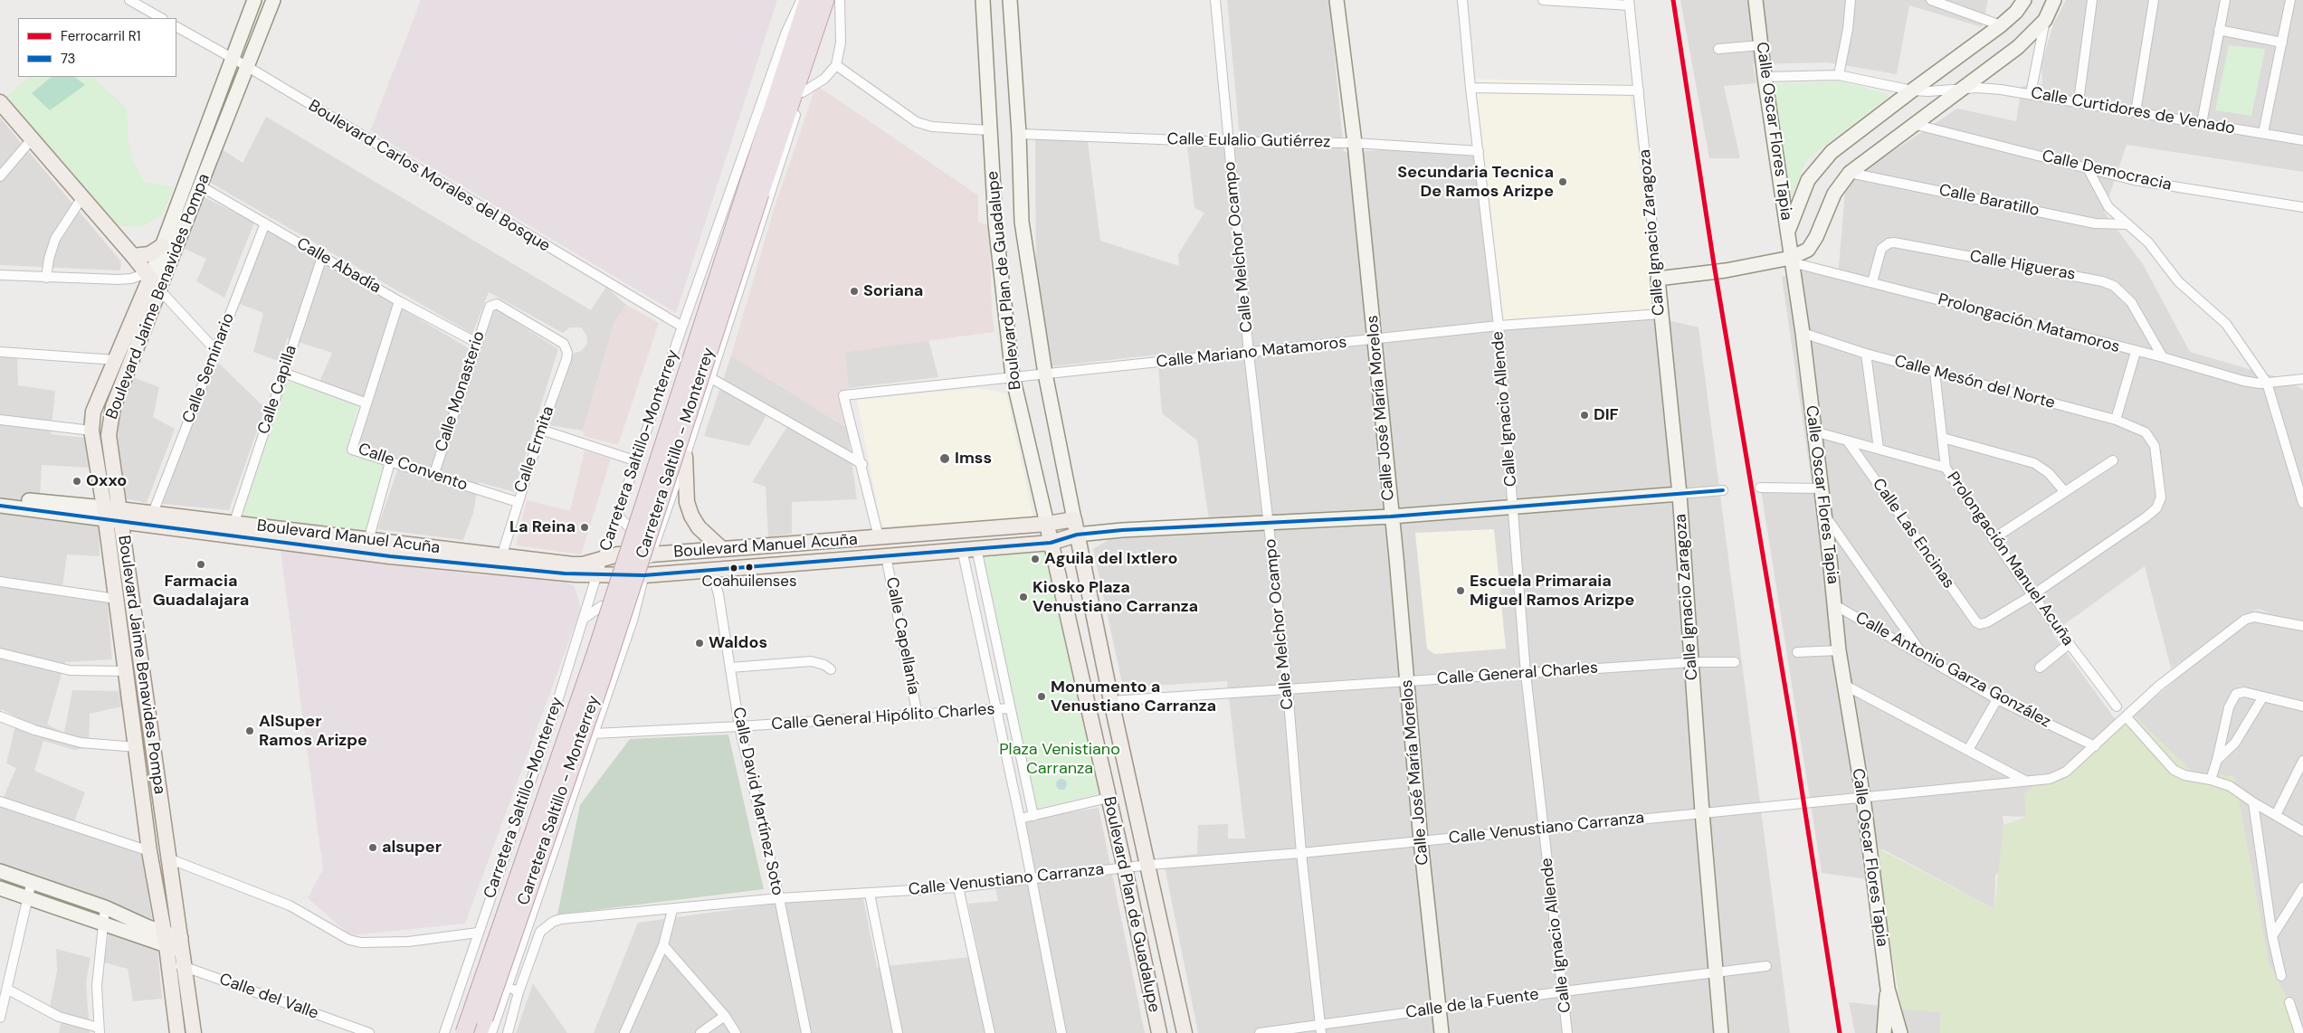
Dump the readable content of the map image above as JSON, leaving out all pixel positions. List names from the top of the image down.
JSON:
{
  "streets": {
    "highway": ["Carretera Saltillo - Monterrey"],
    "main road": ["Boulevard Plan de Guadalupe", "Boulevard Jaime Benavides Pompa", "Boulevard Manuel Acuña"],
    "street": [
      "Calle Curtidores de Venado",
      "Calle Oscar Flores Tapia",
      "Calle Eulalio Gutiérrez",
      "Calle Democracia",
      "Boulevard Carlos Morales del Bosque",
      "Calle Baratillo",
      "Calle Ignacio Zaragoza",
      "Calle Melchor Ocampo",
      "Calle Abadía",
      "Calle Higueras",
      "Prolongación Matamoros",
      "Calle Mariano Matamoros",
      "Calle Seminario",
      "Calle Mesón del Norte",
      "Calle Capilla",
      "Calle Monasterio",
      "Calle José María Morelos",
      "Calle Ignacio Allende",
      "Calle Ermita",
      "Carretera Saltillo-Monterrey",
      "Calle Convento",
      "Calle Las Encinas",
      "Prolongación Manuel Acuña",
      "Calle Capellanía",
      "Calle Antonio Garza González",
      "Calle General Charles",
      "Calle General Hipólito Charles",
      "Calle David Martínez Soto",
      "Calle Venustiano Carranza",
      "Calle del Valle",
      "Calle de la Fuente"
    ]
  },
  "crossings": [
    ["Calle Curtidores de Venado", "Calle Oscar Flores Tapia"],
    ["Calle Oscar Flores Tapia", "Prolongación Matamoros"],
    ["Calle Oscar Flores Tapia", "Calle Mesón del Norte"],
    ["Calle Oscar Flores Tapia", "Calle Antonio Garza González"],
    ["Calle Oscar Flores Tapia", "Calle Venustiano Carranza"],
    ["Calle Eulalio Gutiérrez", "Calle Melchor Ocampo"],
    ["Calle Eulalio Gutiérrez", "Boulevard Plan de Guadalupe"],
    ["Calle Eulalio Gutiérrez", "Calle José María Morelos"],
    ["Calle Eulalio Gutiérrez", "Calle Ignacio Allende"],
    ["Boulevard Carlos Morales del Bosque", "Boulevard Jaime Benavides Pompa"],
    ["Boulevard Carlos Morales del Bosque", "Carretera Saltillo-Monterrey"],
    ["Calle Ignacio Zaragoza", "Calle Mariano Matamoros"],
    ["Calle Ignacio Zaragoza", "Boulevard Manuel Acuña"],
    ["Calle Ignacio Zaragoza", "Calle General Charles"],
    ["Calle Ignacio Zaragoza", "Calle Venustiano Carranza"],
    ["Calle Ignacio Zaragoza", "Calle de la Fuente"],
    ["Calle Melchor Ocampo", "Calle Mariano Matamoros"],
    ["Calle Melchor Ocampo", "Boulevard Manuel Acuña"],
    ["Calle Melchor Ocampo", "Calle General Charles"],
    ["Calle Melchor Ocampo", "Calle Venustiano Carranza"],
    ["Calle Melchor Ocampo", "Calle de la Fuente"],
    ["Calle Abadía", "Boulevard Jaime Benavides Pompa"],
    ["Calle Abadía", "Calle Seminario"],
    ["Calle Abadía", "Calle Capilla"],
    ["Calle Abadía", "Calle Monasterio"],
    ["Calle Higueras", "Prolongación Matamoros"],
    ["Boulevard Plan de Guadalupe", "Calle Mariano Matamoros"],
    ["Boulevard Plan de Guadalupe", "Boulevard Manuel Acuña"],
    ["Boulevard Plan de Guadalupe", "Calle General Charles"],
    ["Boulevard Plan de Guadalupe", "Calle Venustiano Carranza"],
    ["Boulevard Jaime Benavides Pompa", "Boulevard Manuel Acuña"],
    ["Boulevard Jaime Benavides Pompa", "Calle del Valle"],
    ["Calle Mariano Matamoros", "Calle José María Morelos"],
    ["Calle Mariano Matamoros", "Calle Ignacio Allende"],
    ["Calle Seminario", "Boulevard Manuel Acuña"],
    ["Calle Mesón del Norte", "Calle Las Encinas"],
    ["Calle Mesón del Norte", "Prolongación Manuel Acuña"],
    ["Calle Capilla", "Boulevard Manuel Acuña"],
    ["Calle Monasterio", "Calle Ermita"],
    ["Calle Monasterio", "Calle Convento"],
    ["Calle José María Morelos", "Boulevard Manuel Acuña"],
    ["Calle José María Morelos", "Calle General Charles"],
    ["Calle José María Morelos", "Calle Venustiano Carranza"],
    ["Calle José María Morelos", "Calle de la Fuente"],
    ["Calle Ignacio Allende", "Boulevard Manuel Acuña"],
    ["Calle Ignacio Allende", "Calle General Charles"],
    ["Calle Ignacio Allende", "Calle Venustiano Carranza"],
    ["Calle Ignacio Allende", "Calle de la Fuente"],
    ["Calle Ermita", "Calle Convento"],
    ["Calle Ermita", "Boulevard Manuel Acuña"],
    ["Carretera Saltillo-Monterrey", "Boulevard Manuel Acuña"],
    ["Calle Las Encinas", "Prolongación Manuel Acuña"],
    ["Boulevard Manuel Acuña", "Calle Capellanía"],
    ["Boulevard Manuel Acuña", "Calle David Martínez Soto"],
    ["Calle Capellanía", "Calle General Hipólito Charles"],
    ["Calle Antonio Garza González", "Calle Venustiano Carranza"],
    ["Calle General Hipólito Charles", "Calle David Martínez Soto"],
    ["Calle David Martínez Soto", "Calle Venustiano Carranza"]
  ],
  "parks": ["Plaza Venistiano Carranza"],
  "places": [
    "Secundaria Tecnica De Ramos Arizpe",
    "Soriana",
    "DIF",
    "Imss",
    "Oxxo",
    "La Reina",
    "Aguila del Ixtlero",
    "Farmacia Guadalajara",
    "Coahuilenses",
    "Escuela Primaraia Miguel Ramos Arizpe",
    "Kiosko Plaza Venustiano Carranza",
    "Waldos",
    "Monumento a Venustiano Carranza",
    "AlSuper Ramos Arizpe",
    "alsuper"
  ],
  "lines": ["rail line R1", "transit line 73"],
  "legend": ["Ferrocarril R1", "73"]
}
